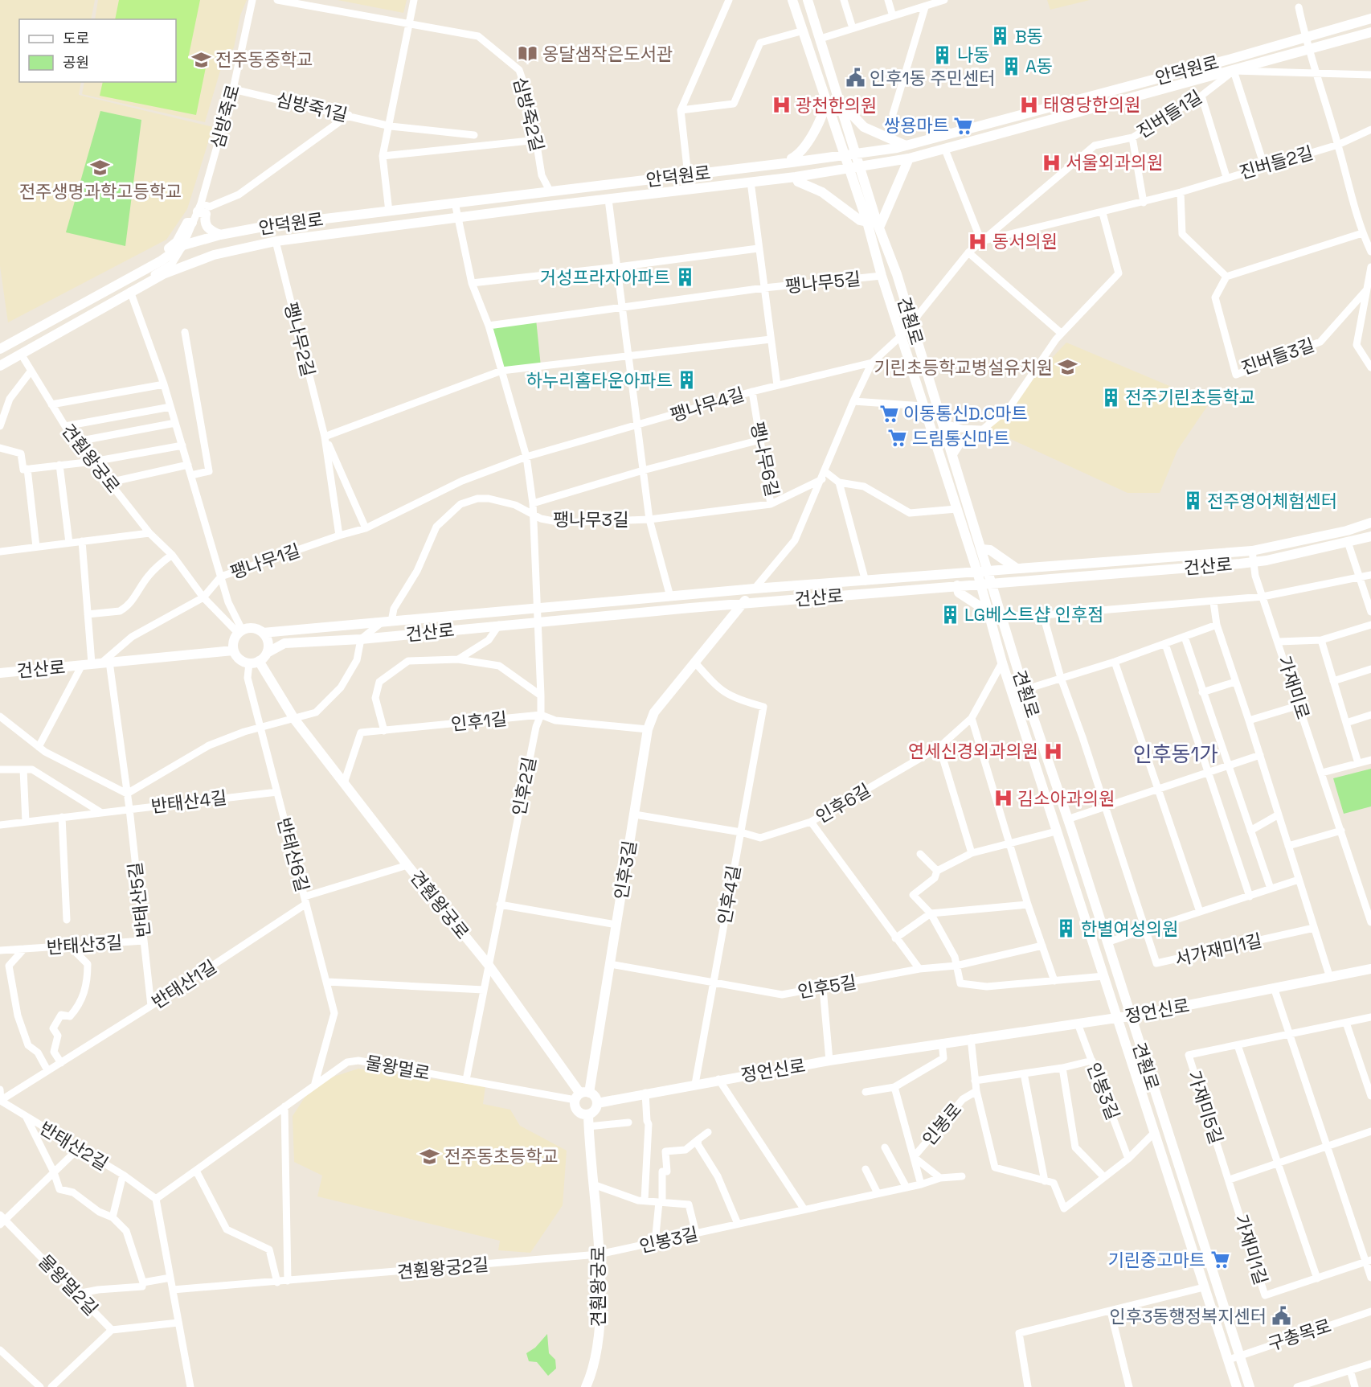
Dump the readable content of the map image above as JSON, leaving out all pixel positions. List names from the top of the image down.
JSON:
{
  "streets": {
    "street": [
      "안덕원로",
      "심방죽1길",
      "심방죽2길",
      "진버들1길",
      "심방죽로",
      "진버들2길",
      "팽나무5길",
      "견훤로",
      "팽나무2길",
      "진버들3길",
      "팽나무4길",
      "견훤왕궁로",
      "팽나무6길",
      "팽나무3길",
      "팽나무1길",
      "건산로",
      "가재미로",
      "인후1길",
      "인후2길",
      "반태산4길",
      "인후6길",
      "반태산6길",
      "인후3길",
      "인후4길",
      "반태산5길",
      "반태산3길",
      "서가재미1길",
      "반태산1길",
      "인후5길",
      "정언신로",
      "물왕멀로",
      "인봉3길",
      "가재미5길",
      "인봉로",
      "반태산2길",
      "가재미1길",
      "견훤왕궁2길",
      "물왕멀2길",
      "구총목로"
    ]
  },
  "crossings": [
    ["안덕원로", "심방죽2길"],
    ["안덕원로", "진버들1길"],
    ["안덕원로", "심방죽로"],
    ["안덕원로", "팽나무5길"],
    ["안덕원로", "견훤로"],
    ["안덕원로", "팽나무2길"],
    ["안덕원로", "견훤왕궁로"],
    ["안덕원로", "팽나무3길"],
    ["안덕원로", "팽나무1길"],
    ["심방죽1길", "심방죽로"],
    ["진버들1길", "진버들2길"],
    ["진버들1길", "견훤로"],
    ["팽나무5길", "견훤로"],
    ["팽나무5길", "팽나무4길"],
    ["견훤로", "건산로"],
    ["견훤로", "인후6길"],
    ["견훤로", "서가재미1길"],
    ["견훤로", "정언신로"],
    ["견훤로", "구총목로"],
    ["팽나무2길", "팽나무1길"],
    ["팽나무4길", "팽나무6길"],
    ["팽나무4길", "팽나무3길"],
    ["견훤왕궁로", "건산로"],
    ["견훤왕궁로", "인후1길"],
    ["견훤왕궁로", "인후2길"],
    ["견훤왕궁로", "반태산6길"],
    ["견훤왕궁로", "인후3길"],
    ["견훤왕궁로", "반태산1길"],
    ["견훤왕궁로", "정언신로"],
    ["견훤왕궁로", "물왕멀로"],
    ["견훤왕궁로", "인봉3길"],
    ["견훤왕궁로", "견훤왕궁2길"],
    ["팽나무3길", "건산로"],
    ["팽나무3길", "인후2길"],
    ["건산로", "가재미로"],
    ["건산로", "인후2길"],
    ["건산로", "반태산6길"],
    ["건산로", "인후3길"],
    ["건산로", "반태산5길"],
    ["인후1길", "인후2길"],
    ["인후1길", "인후3길"],
    ["인후2길", "물왕멀로"],
    ["반태산4길", "반태산6길"],
    ["반태산4길", "반태산5길"],
    ["인후6길", "인후3길"],
    ["인후6길", "인후4길"],
    ["반태산6길", "반태산1길"],
    ["반태산6길", "물왕멀로"],
    ["인후3길", "인후4길"],
    ["인후3길", "인후5길"],
    ["인후3길", "정언신로"],
    ["인후3길", "물왕멀로"],
    ["인후4길", "인후5길"],
    ["인후4길", "정언신로"],
    ["반태산5길", "반태산3길"],
    ["반태산5길", "반태산1길"],
    ["반태산3길", "반태산1길"],
    ["반태산1길", "반태산2길"],
    ["정언신로", "물왕멀로"],
    ["정언신로", "인봉3길"],
    ["정언신로", "인봉로"],
    ["물왕멀로", "반태산2길"],
    ["인봉3길", "인봉로"],
    ["인봉3길", "견훤왕궁2길"],
    ["가재미5길", "가재미1길"]
  ],
  "districts": ["인후동1가"],
  "places": {
    "building": [
      "B동",
      "나동",
      "A동",
      "거성프라자아파트",
      "하누리홈타운아파트",
      "전주기린초등학교",
      "전주영어체험센터",
      "LG베스트샵 인후점",
      "한별여성의원"
    ],
    "library": ["옹달샘작은도서관"],
    "school or university": [
      "전주동중학교",
      "전주생명과학고등학교",
      "기린초등학교병설유치원",
      "전주동초등학교"
    ],
    "public building": ["인후1동 주민센터", "인후3동행정복지센터"],
    "hospital": [
      "태영당한의원",
      "광천한의원",
      "서울외과의원",
      "동서의원",
      "연세신경외과의원",
      "김소아과의원"
    ],
    "supermarket": [
      "쌍용마트",
      "이동통신D.C마트",
      "드림통신마트",
      "기린중고마트"
    ]
  },
  "legend": ["도로", "공원"]
}
